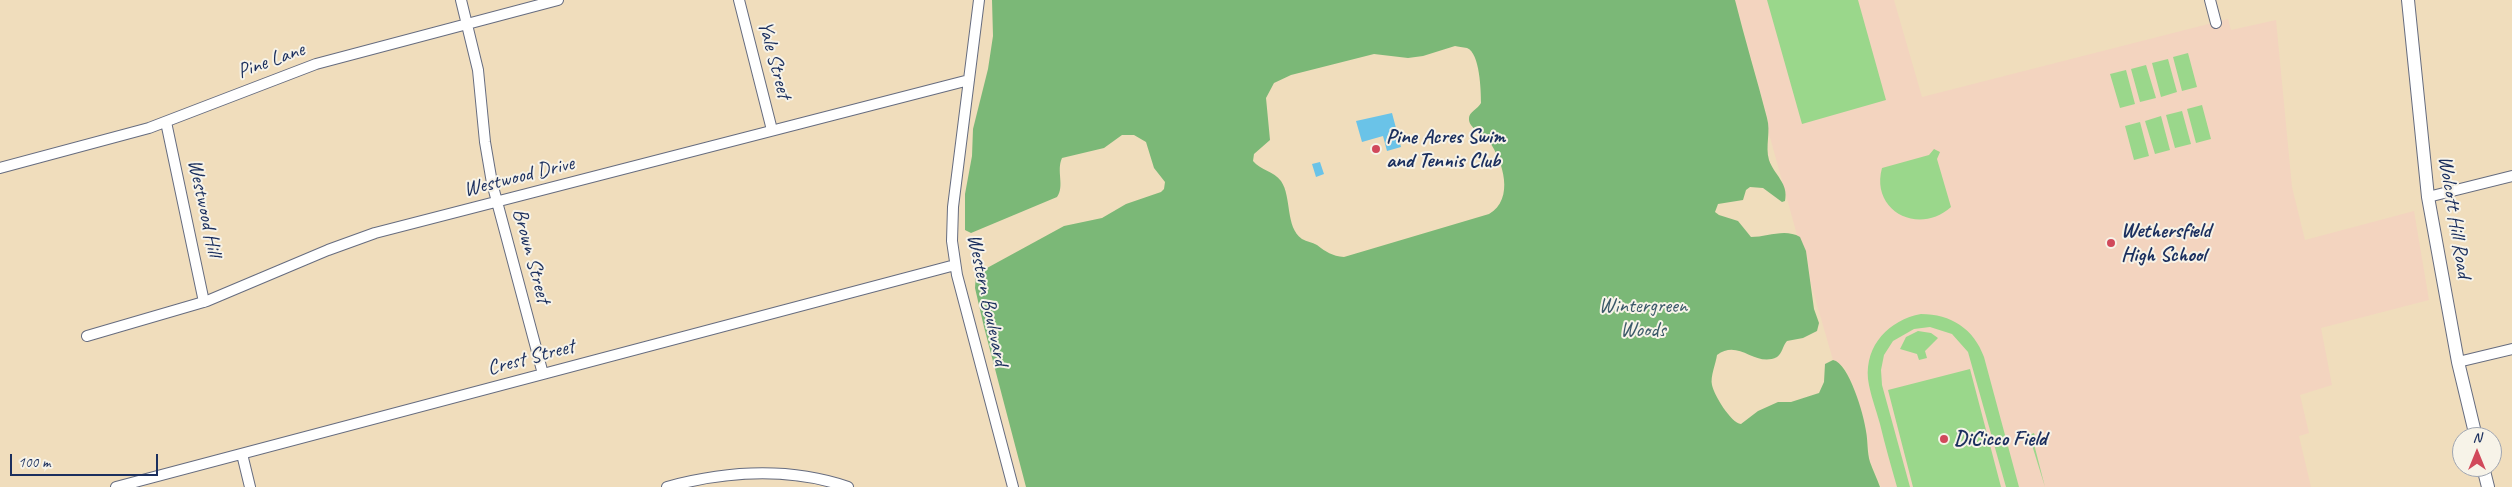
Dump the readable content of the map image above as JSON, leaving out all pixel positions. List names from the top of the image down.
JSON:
{
  "streets": {
    "street": [
      "Yale Street",
      "Pine Lane",
      "Westwood Drive",
      "Westwood Hill",
      "Wolcott Hill Road",
      "Brown Street",
      "Western Boulevard",
      "Crest Street"
    ]
  },
  "crossings": [
    ["Yale Street", "Westwood Drive"],
    ["Pine Lane", "Westwood Hill"],
    ["Pine Lane", "Brown Street"],
    ["Westwood Drive", "Westwood Hill"],
    ["Westwood Drive", "Brown Street"],
    ["Westwood Drive", "Western Boulevard"],
    ["Brown Street", "Crest Street"],
    ["Western Boulevard", "Crest Street"]
  ],
  "parks": ["Wintergreen Woods"],
  "places": ["Pine Acres Swim and Tennis Club", "Wethersfield High School", "DiCicco Field"],
  "scale_bar": "100 m",
  "north": "top"
}
